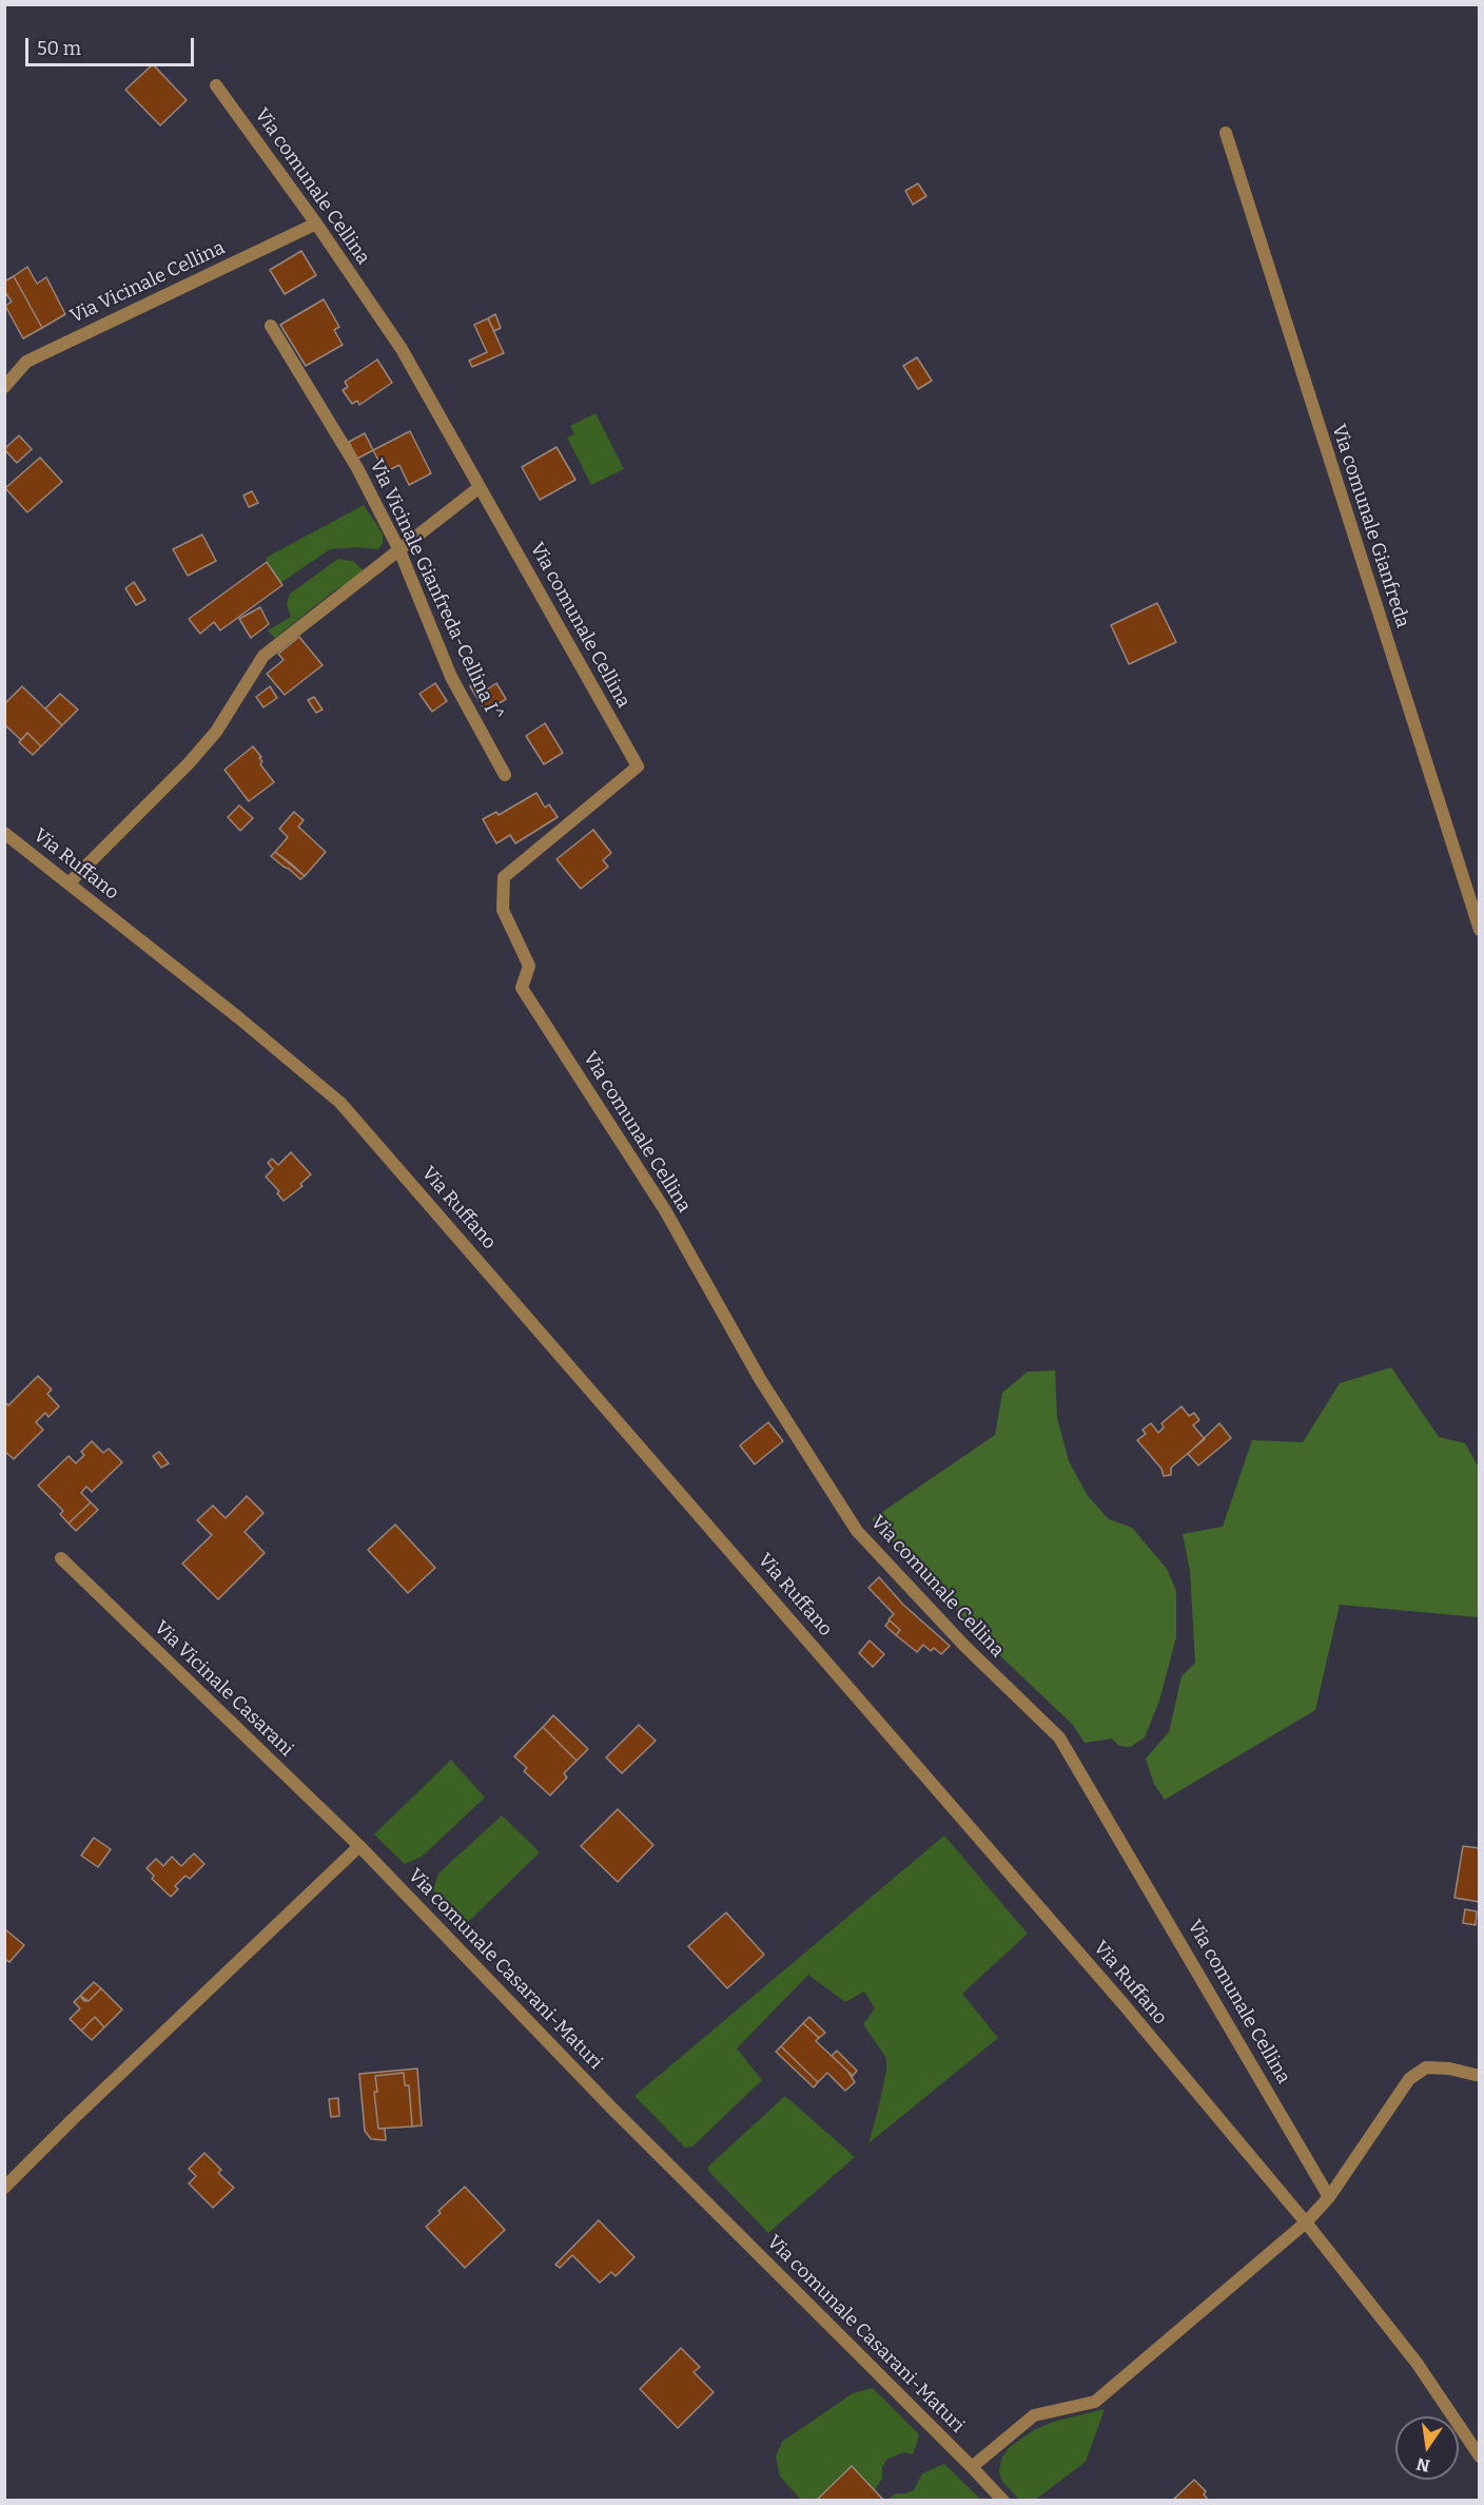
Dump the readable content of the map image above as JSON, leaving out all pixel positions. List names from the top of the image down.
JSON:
{
  "streets": {
    "street": [
      "Via comunale Cellina",
      "Via Vicinale Cellina",
      "Via comunale Gianfreda",
      "Via Vicinale Gianfreda-Cellina I^",
      "Via Ruffano",
      "Via Vicinale Casarani",
      "Via comunale Casarani-Maturi"
    ]
  },
  "crossings": [
    ["Via comunale Cellina", "Via Vicinale Cellina"],
    ["Via Vicinale Casarani", "Via comunale Casarani-Maturi"]
  ],
  "scale_bar": "50 m",
  "north": "bottom"
}
